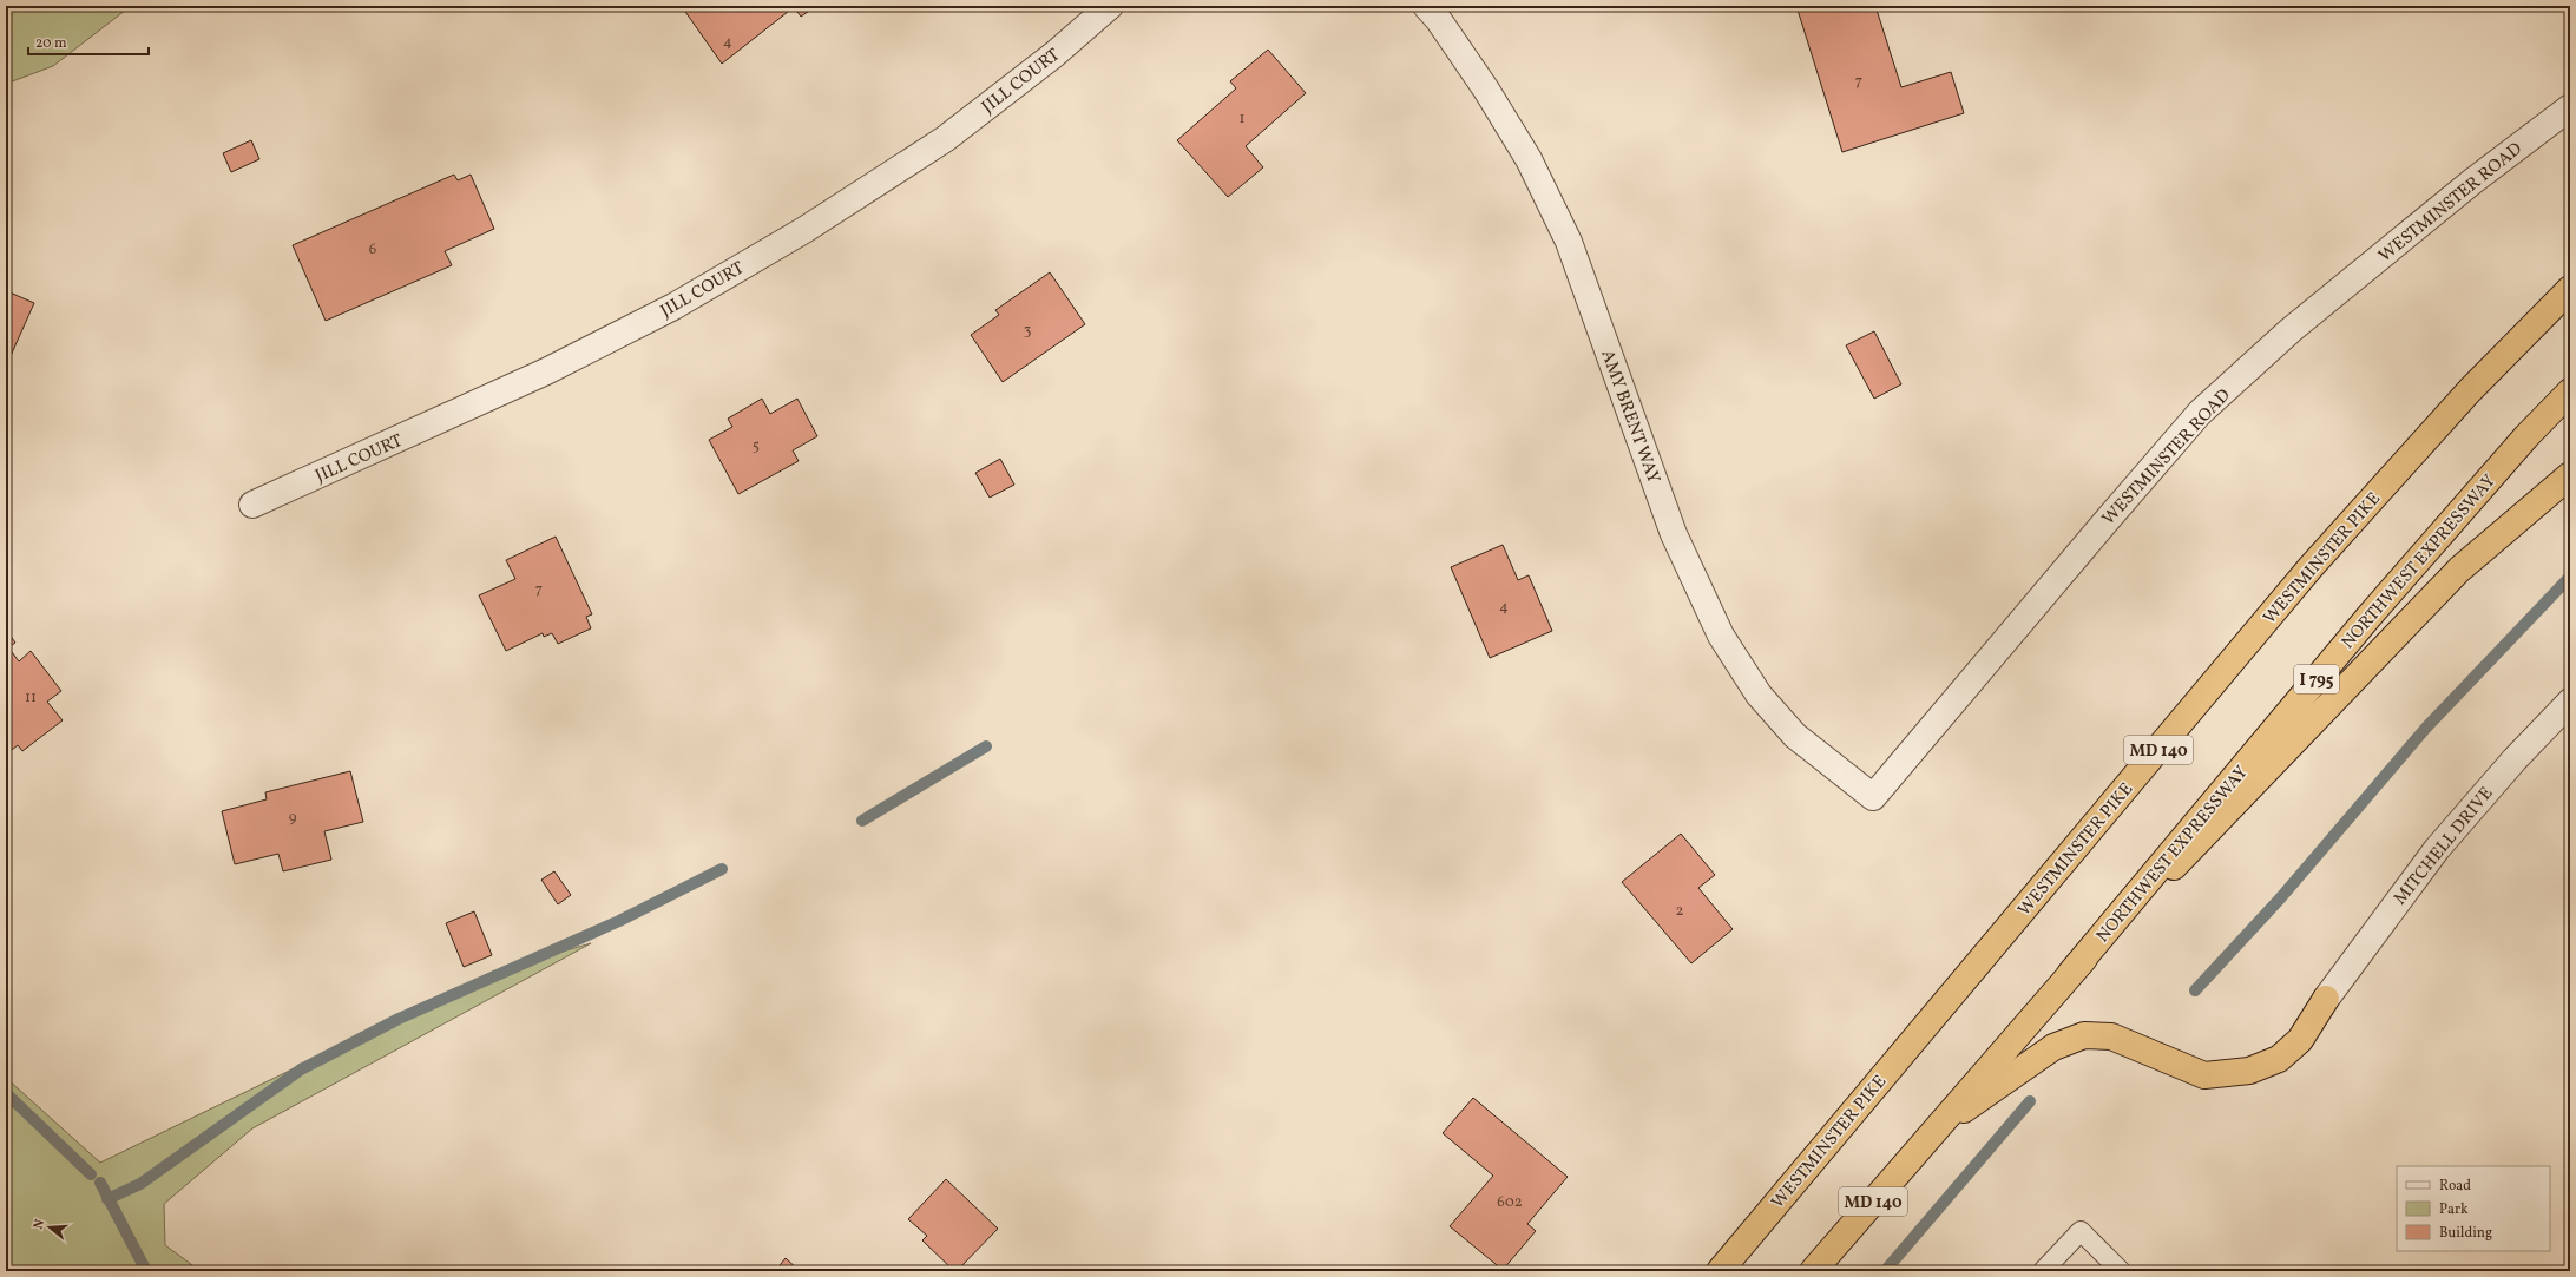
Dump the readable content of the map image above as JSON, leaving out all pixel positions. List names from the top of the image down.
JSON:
{
  "streets": {
    "highway": [
      "WESTMINSTER PIKE",
      "NORTHWEST EXPRESSWAY",
      "I 795",
      "MD 140"
    ],
    "street": [
      "JILL COURT",
      "WESTMINSTER ROAD",
      "AMY BRENT WAY",
      "MITCHELL DRIVE"
    ]
  },
  "crossings": [
    ["WESTMINSTER ROAD", "AMY BRENT WAY"],
    ["NORTHWEST EXPRESSWAY", "MD 140"]
  ],
  "house_numbers": [
    "4",
    "7",
    "1",
    "6",
    "3",
    "5",
    "7",
    "4",
    "11",
    "9",
    "2",
    "602"
  ],
  "legend": ["Road", "Park", "Building"],
  "scale_bar": "20 m",
  "north": "left"
}
